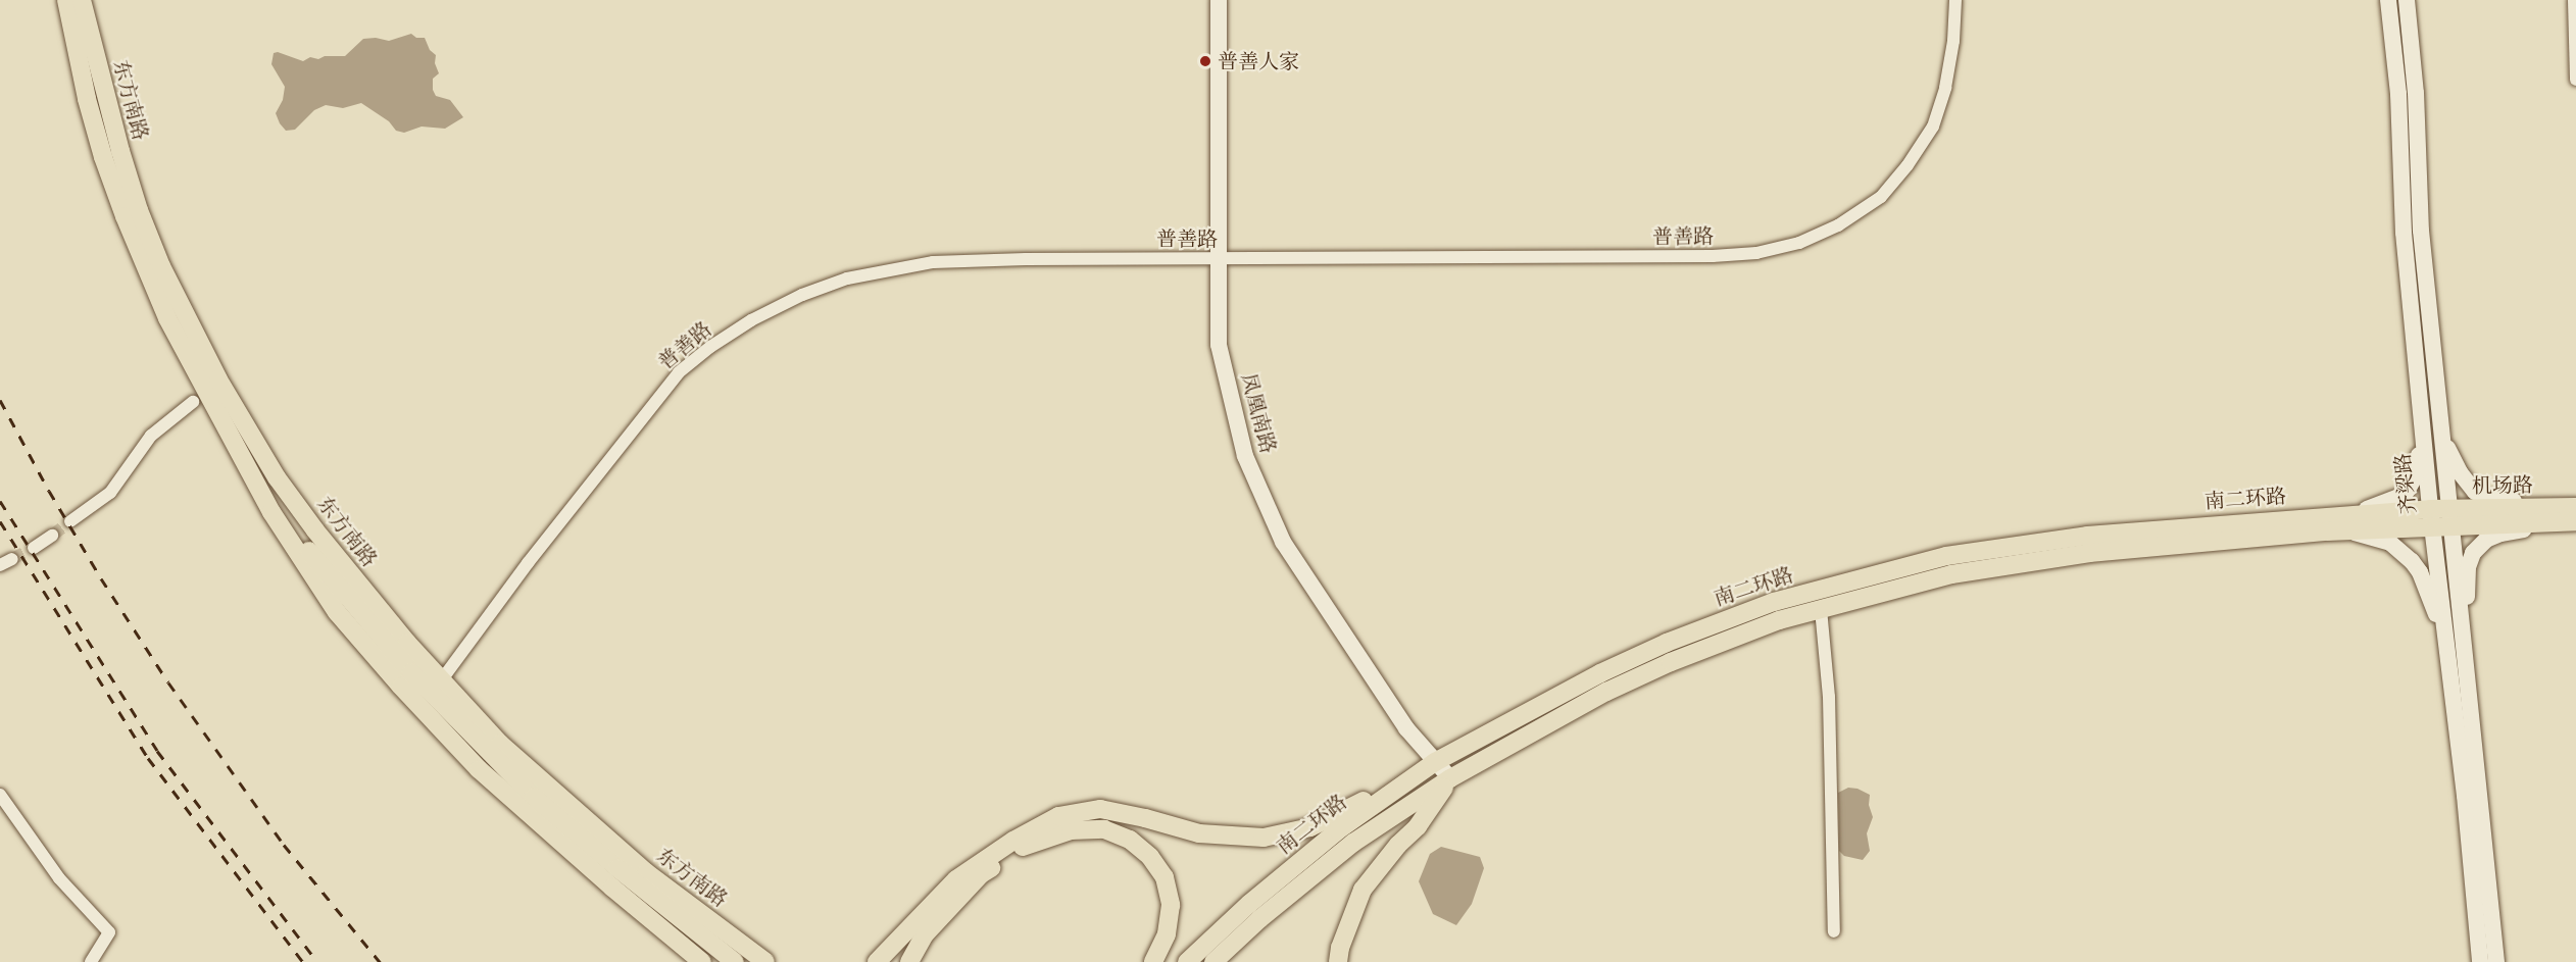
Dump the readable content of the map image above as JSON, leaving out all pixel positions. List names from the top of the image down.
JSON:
{
  "streets": {
    "main road": [
      "东方南路",
      "凤凰南路",
      "齐梁路",
      "机场路",
      "南二环路"
    ],
    "street": ["普善路"]
  },
  "crossings": [
    ["东方南路", "普善路"],
    ["普善路", "凤凰南路"],
    ["凤凰南路", "南二环路"],
    ["齐梁路", "机场路"],
    ["齐梁路", "南二环路"],
    ["机场路", "南二环路"]
  ],
  "places": ["普善人家"]
}
